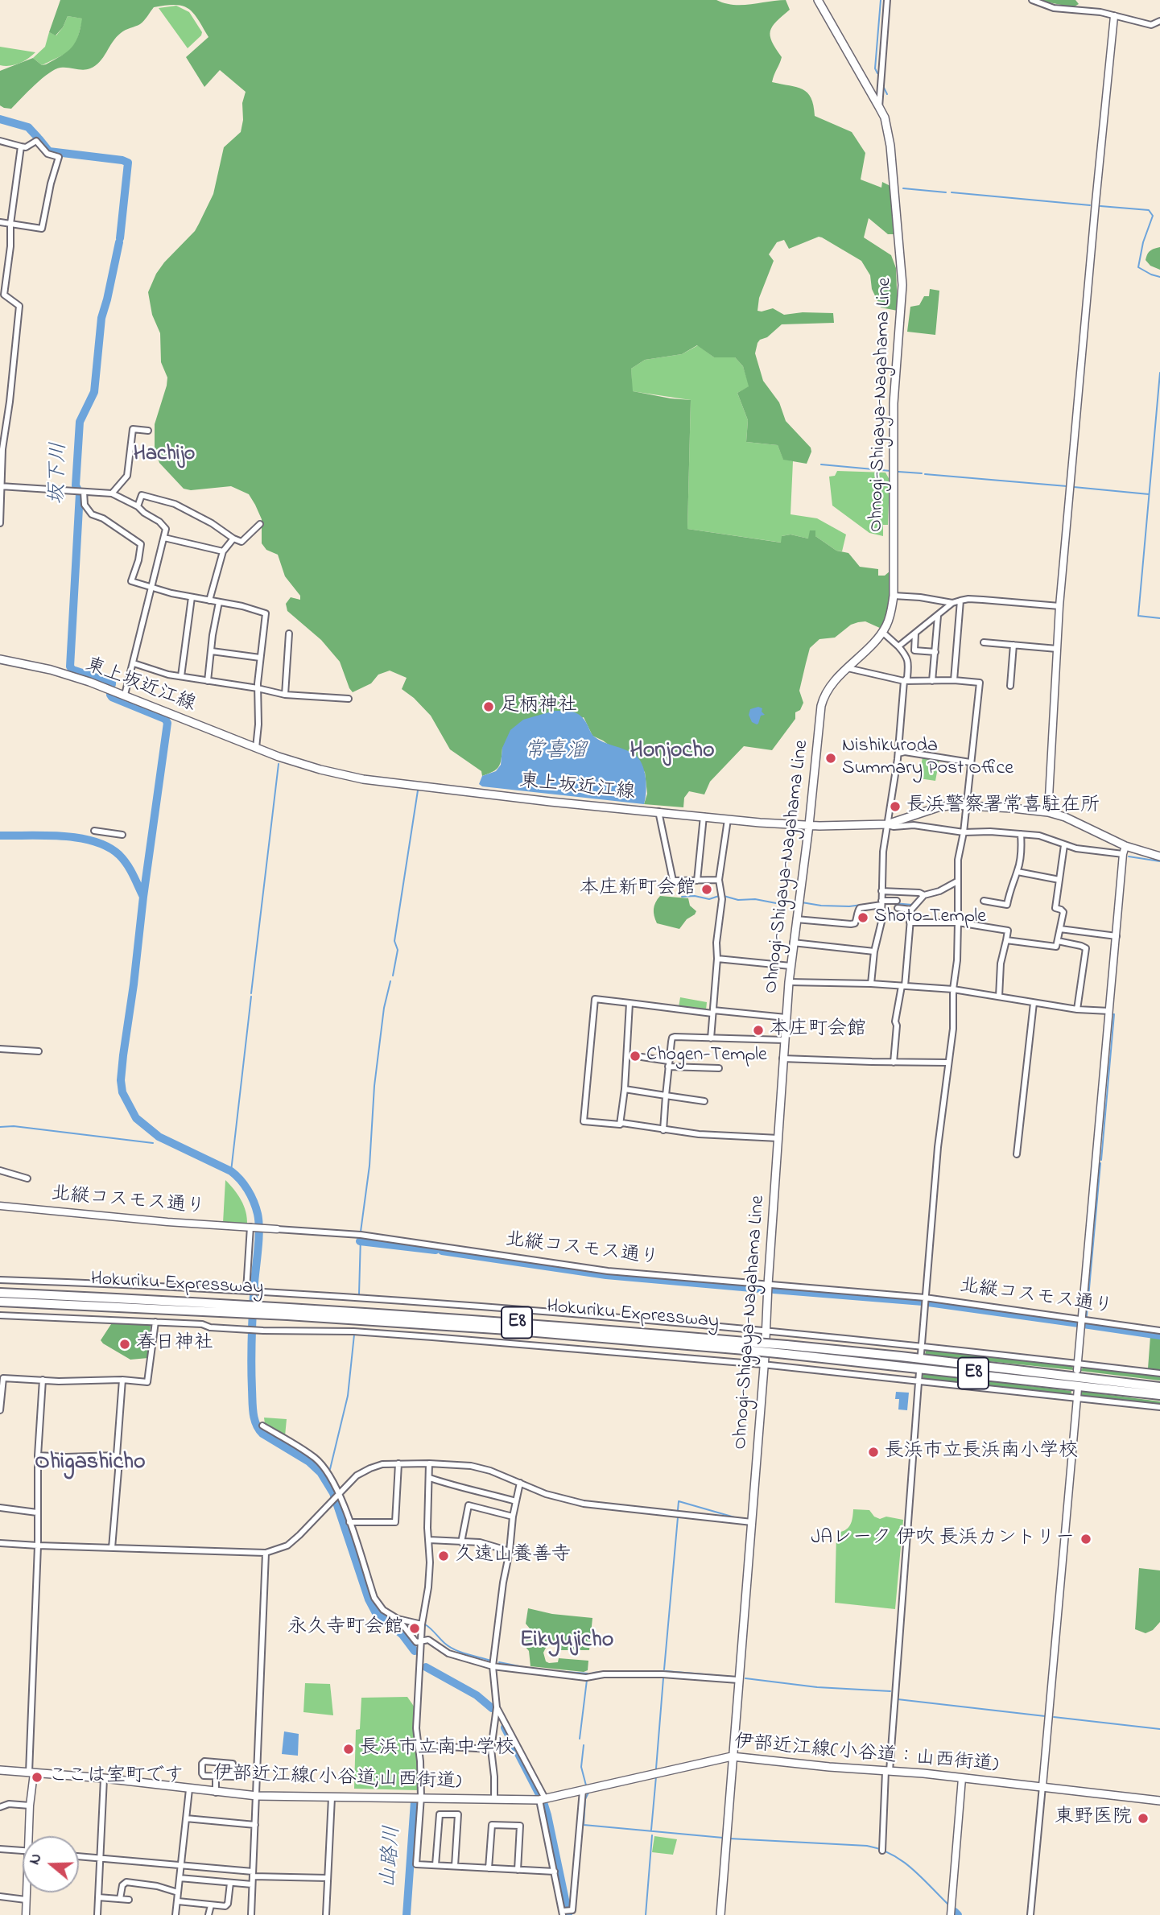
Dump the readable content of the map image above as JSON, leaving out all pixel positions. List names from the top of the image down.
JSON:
{
  "streets": {
    "highway": ["Hokuriku Expressway", "E8"],
    "main road": [
      "Ohnogi-Shigaya-Nagahama Line",
      "東上坂近江線",
      "伊部近江線(小谷道：山西街道)",
      "伊部近江線(小谷道;山西街道)"
    ],
    "street": ["北縦コスモス通り"]
  },
  "crossings": [
    ["Ohnogi-Shigaya-Nagahama Line", "東上坂近江線"],
    ["Ohnogi-Shigaya-Nagahama Line", "北縦コスモス通り"],
    ["Ohnogi-Shigaya-Nagahama Line", "伊部近江線(小谷道：山西街道)"],
    ["伊部近江線(小谷道：山西街道)", "伊部近江線(小谷道;山西街道)"]
  ],
  "districts": [
    "Hachijo",
    "Honjocho",
    "Ohigashicho",
    "Eikyujicho"
  ],
  "water": ["坂下川", "常喜溜", "山路川"],
  "places": [
    "足柄神社",
    "Nishikuroda Summary Post Office",
    "長浜警察署常喜駐在所",
    "本庄新町会館",
    "Shoto-Temple",
    "本庄町会館",
    "Chogen-Temple",
    "春日神社",
    "長浜市立長浜南小学校",
    "JAレーク 伊吹 長浜カントリー",
    "久遠山養善寺",
    "永久寺町会館",
    "長浜市立南中学校",
    "ここは室町です",
    "東野医院"
  ],
  "north": "left"
}
